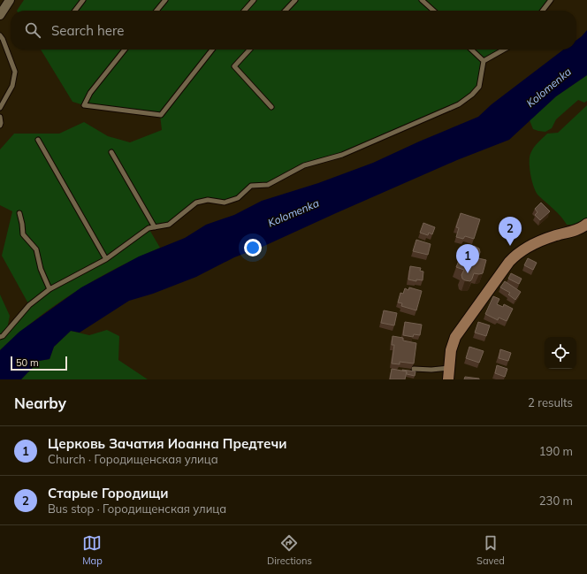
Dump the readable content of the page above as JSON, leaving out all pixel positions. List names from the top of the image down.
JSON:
{
  "water": ["Kolomenka"],
  "scale_bar": "50 m",
  "page": {
    "search": "Search here",
    "pins": ["2", "1"],
    "scale": "50 m",
    "heading": ["Nearby", "2 results"],
    "list": [
      {
        "mark": "1",
        "name": "Церковь Зачатия Иоанна Предтечи",
        "note": "Church · Городищенская улица",
        "value": "190 m"
      },
      {
        "mark": "2",
        "name": "Старые Городищи",
        "note": "Bus stop · Городищенская улица",
        "value": "230 m"
      }
    ],
    "nav": ["Map", "Directions", "Saved"]
  }
}
